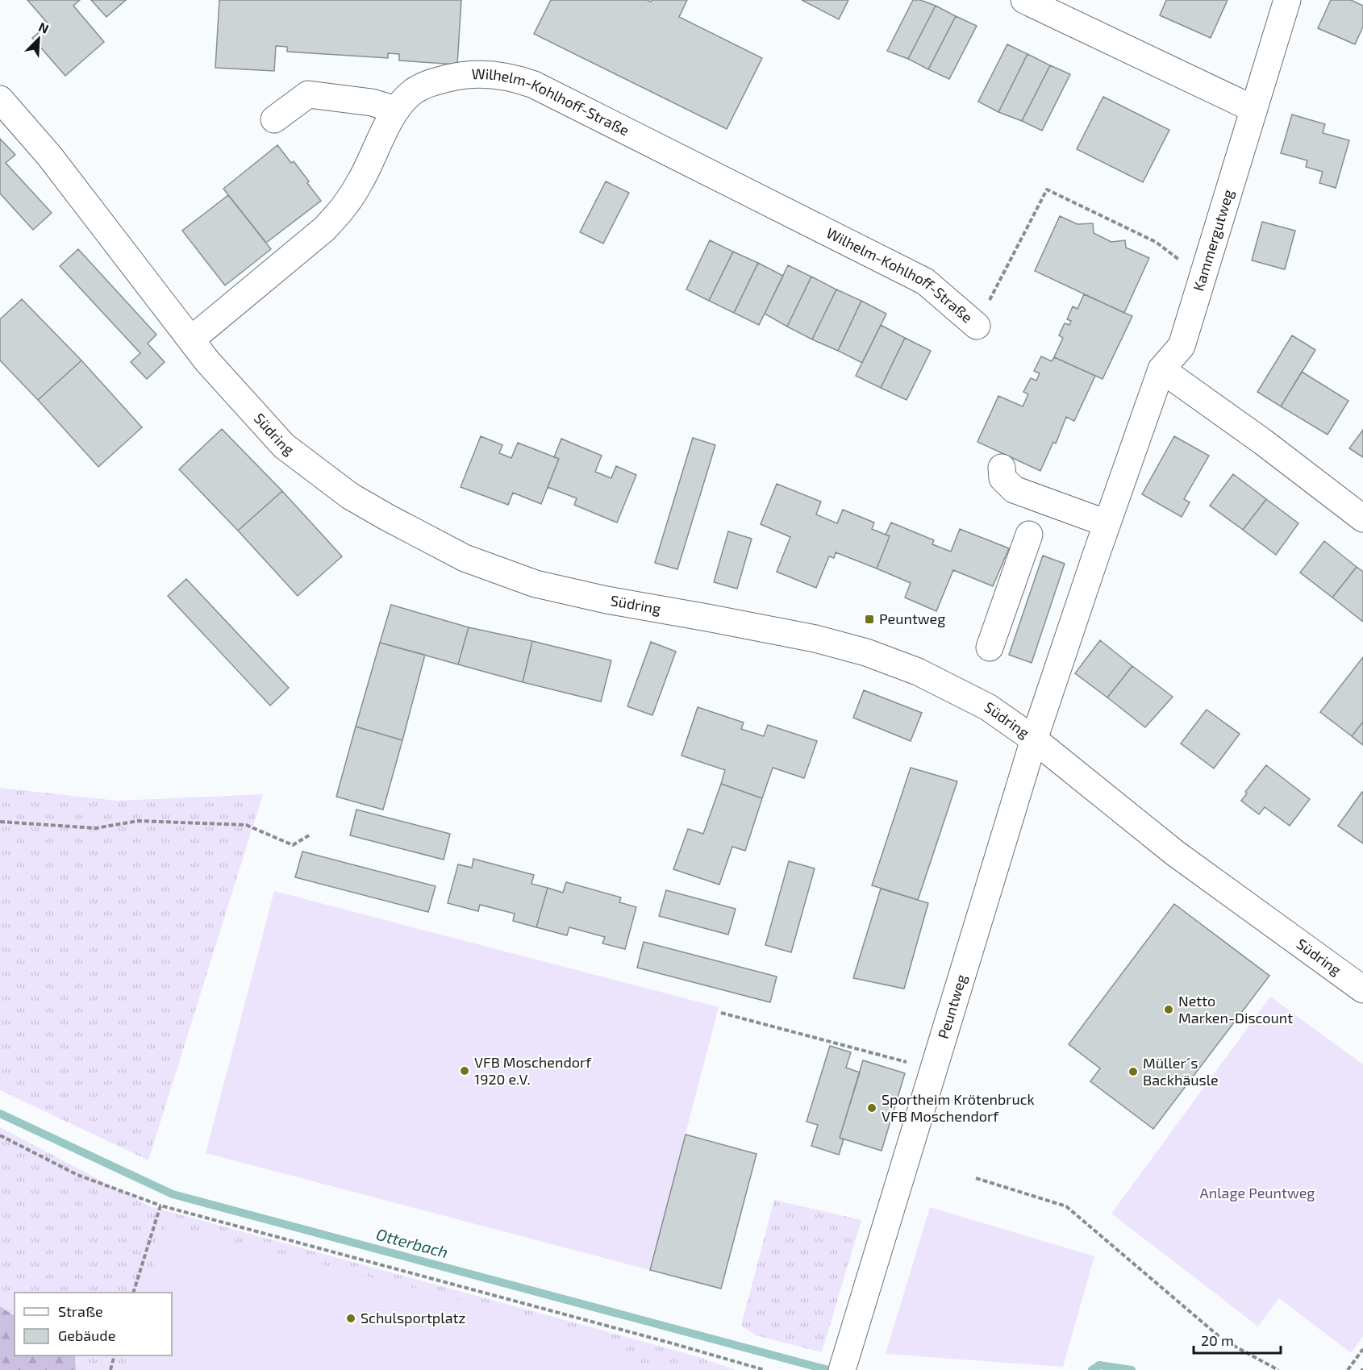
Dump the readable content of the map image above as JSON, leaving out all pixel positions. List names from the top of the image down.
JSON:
{
  "streets": {
    "street": [
      "Wilhelm-Kohlhoff-Straße",
      "Kammergutweg",
      "Südring",
      "Peuntweg"
    ]
  },
  "crossings": [
    ["Wilhelm-Kohlhoff-Straße", "Südring"],
    ["Kammergutweg", "Peuntweg"],
    ["Südring", "Peuntweg"]
  ],
  "water": ["Otterbach"],
  "parks": ["Anlage Peuntweg"],
  "places": {
    "transit": ["Peuntweg"],
    "other": [
      "Netto Marken-Discount",
      "VFB Moschendorf 1920 e.V.",
      "Müller´s Backhäusle",
      "Sportheim Krötenbruck VFB Moschendorf",
      "Schulsportplatz"
    ]
  },
  "legend": ["Straße", "Gebäude"],
  "scale_bar": "20 m",
  "north": "top right"
}
